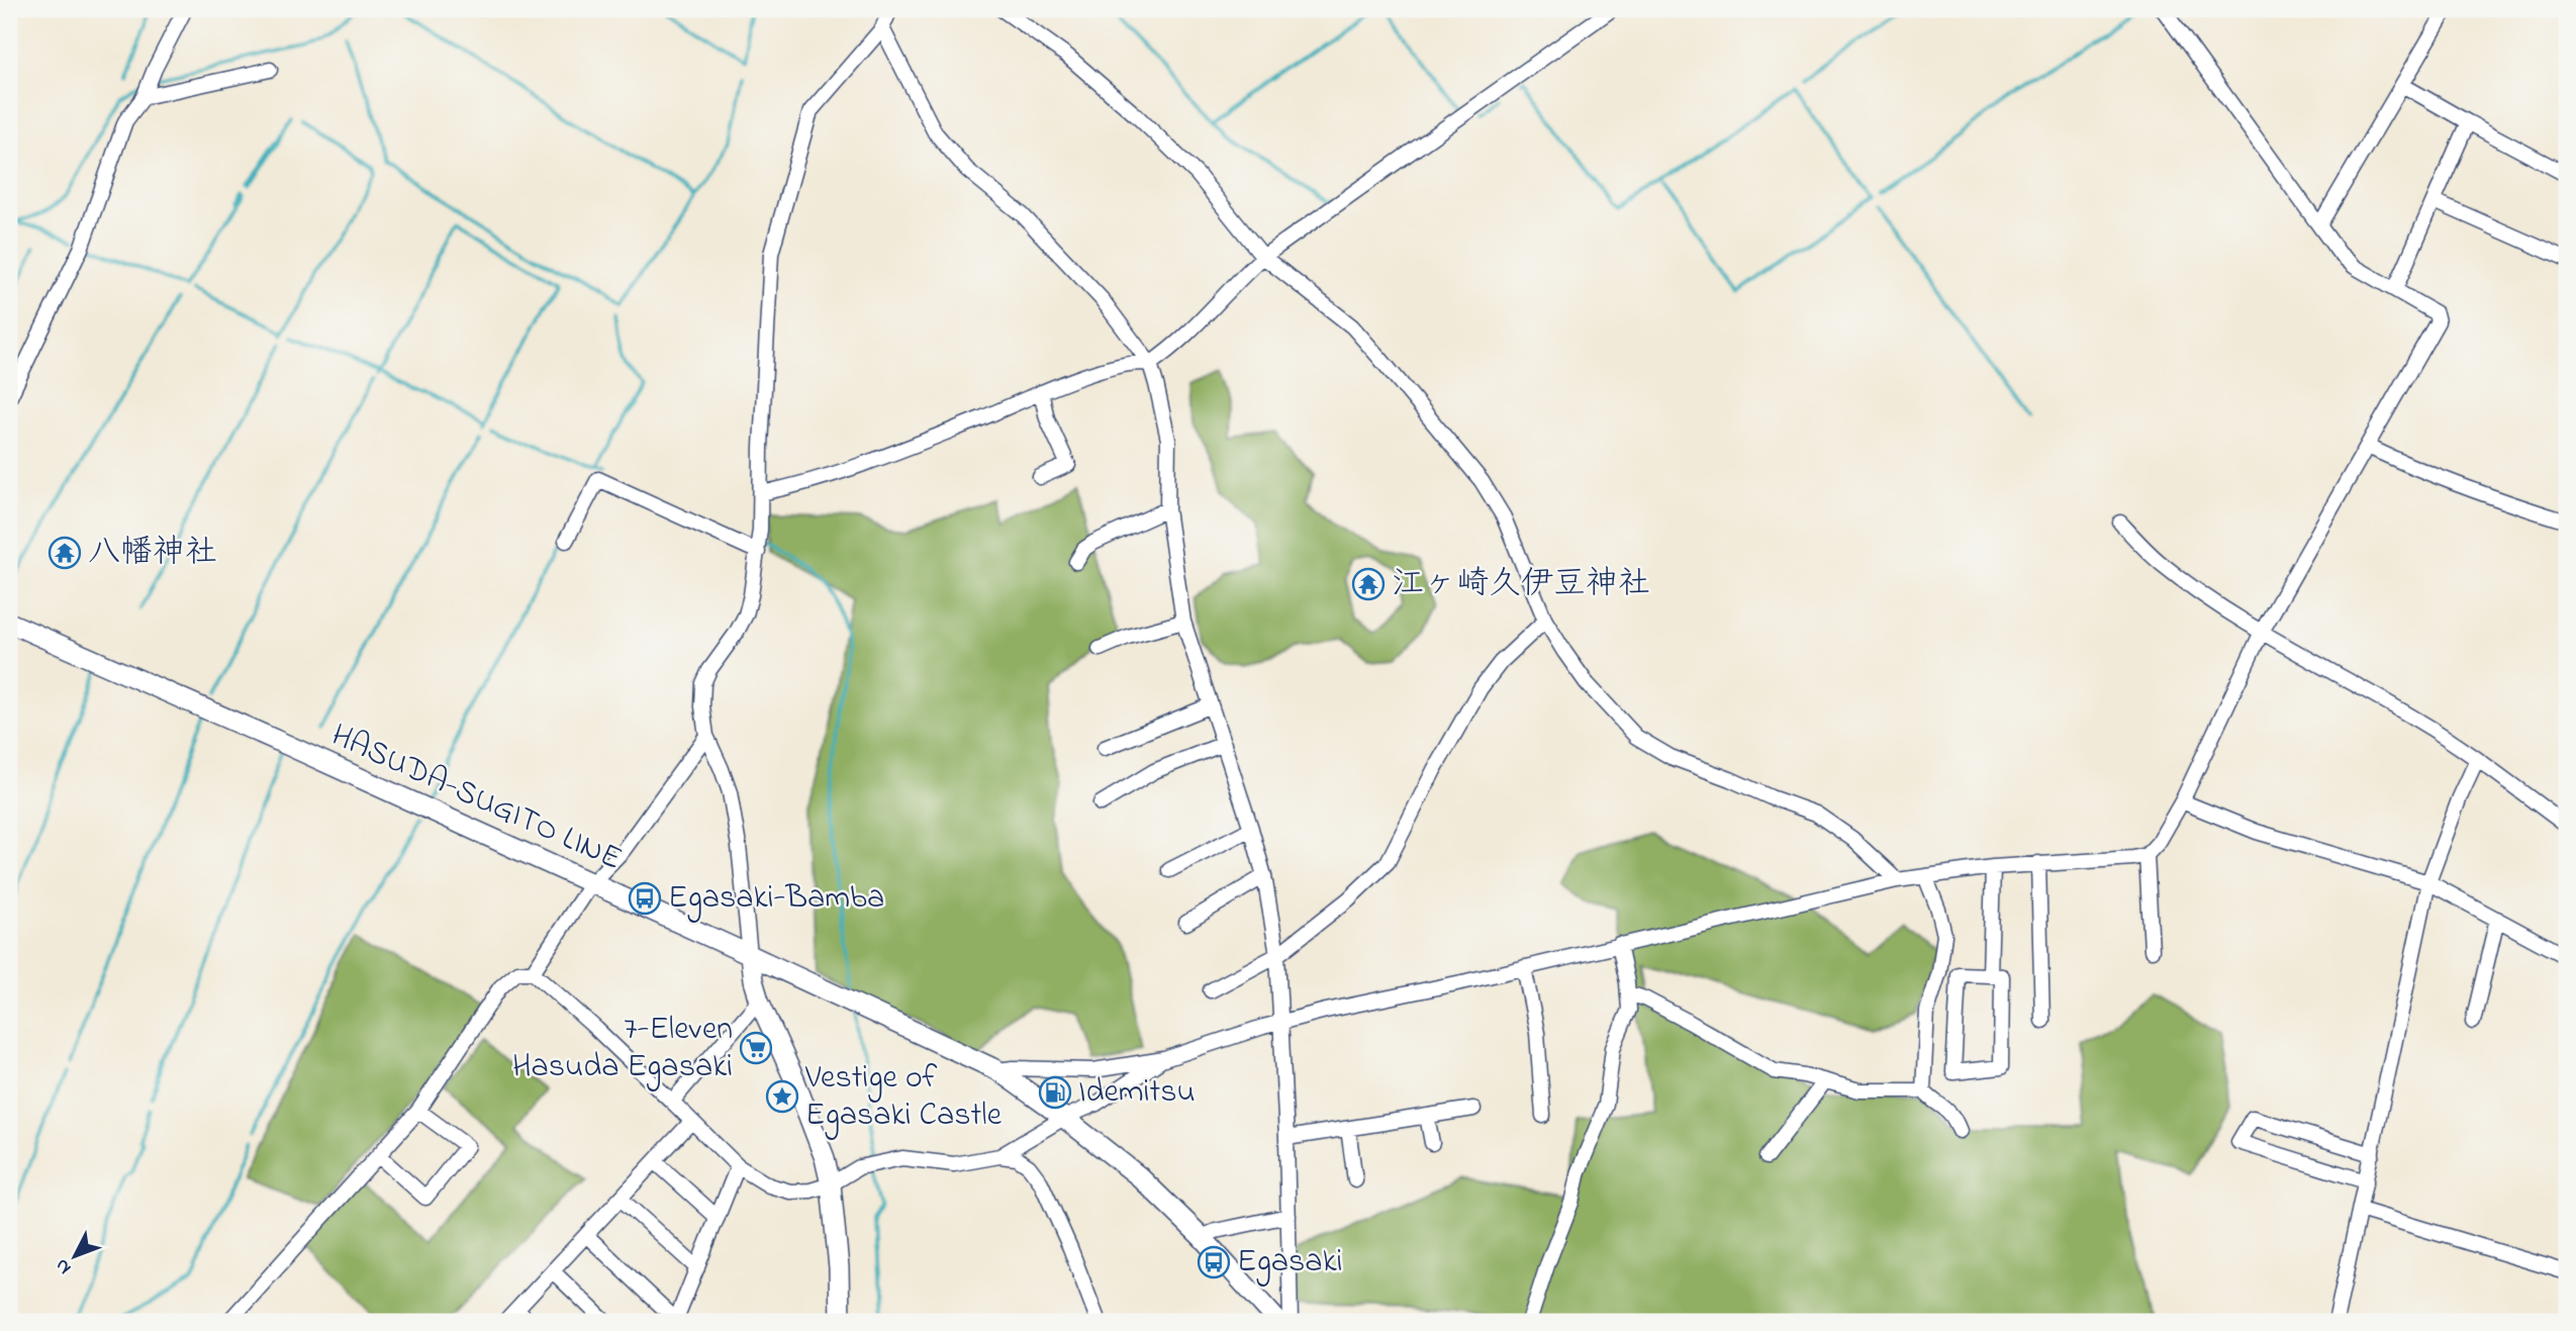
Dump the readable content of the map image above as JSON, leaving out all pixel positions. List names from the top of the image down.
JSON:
{
  "streets": {
    "main road": ["HASUDA-SUGITO LINE"]
  },
  "places": {
    "temple": ["八幡神社", "江ヶ崎久伊豆神社"],
    "bus stop": ["Egasaki-Bamba", "Egasaki"],
    "supermarket": ["7-Eleven Hasuda Egasaki"],
    "fuel station": ["Idemitsu"],
    "place": ["Vestige of Egasaki Castle"]
  },
  "north": "bottom left"
}
